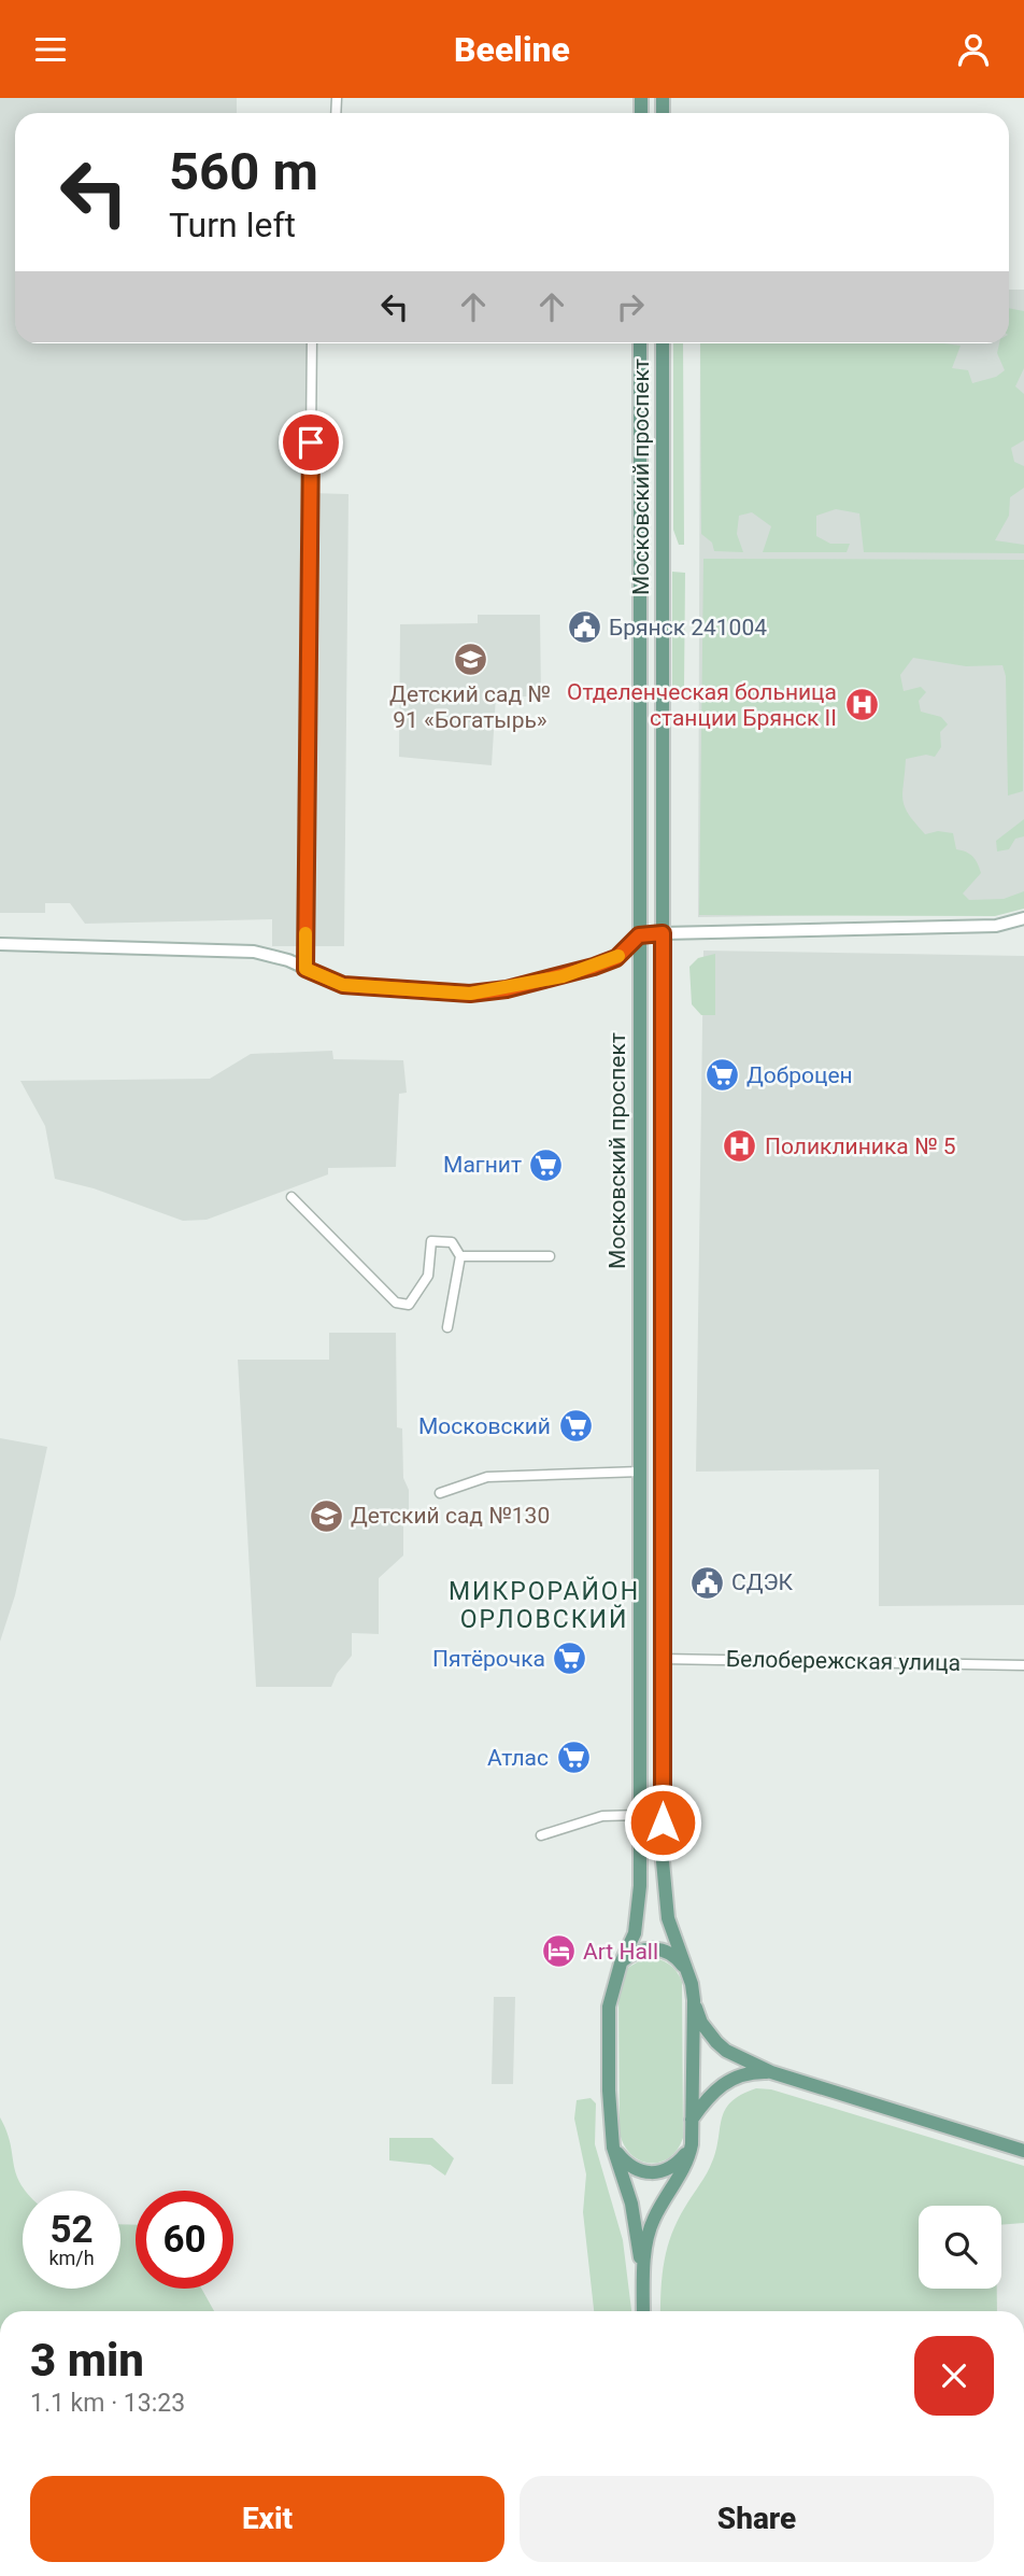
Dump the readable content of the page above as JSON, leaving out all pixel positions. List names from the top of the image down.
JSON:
{
  "streets": {
    "main road": ["Московский проспект"],
    "street": ["Белобережская улица"]
  },
  "crossings": [
    ["Московский проспект", "Белобережская улица"]
  ],
  "districts": ["МИКРОРАЙОН ОРЛОВСКИЙ"],
  "places": {
    "public building": ["Брянск 241004", "СДЭК"],
    "school or university": ["Детский сад № 91 «Богатырь»", "Детский сад №130"],
    "hospital": ["Отделенческая больница станции Брянск II", "Поликлиника № 5"],
    "supermarket": [
      "Доброцен",
      "Магнит",
      "Московский",
      "Пятёрочка",
      "Атлас"
    ],
    "hotel": ["Art Hall"]
  },
  "page": {
    "header": "Beeline",
    "turn": ["560 m", "Turn left"],
    "speed": "52 km/h",
    "limit": "60",
    "heading": ["3 min", "1.1 km · 13:23"],
    "buttons": ["Exit", "Share"]
  }
}
